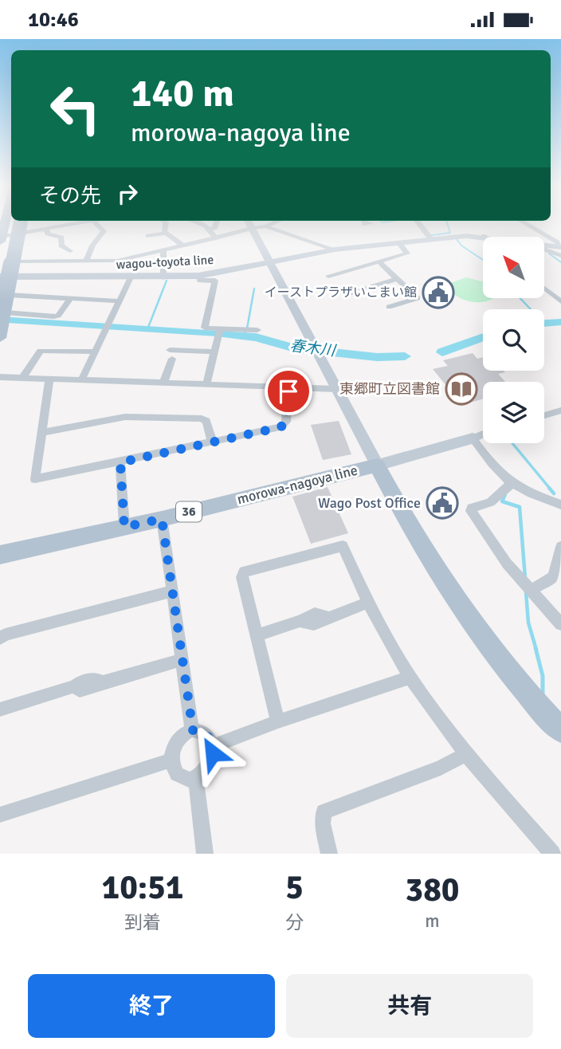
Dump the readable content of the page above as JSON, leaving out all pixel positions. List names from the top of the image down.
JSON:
{
  "streets": {
    "main road": ["wagou-toyota line", "morowa-nagoya line", "36"]
  },
  "water": ["春木川"],
  "places": {
    "public building": ["イーストプラザいこまい館", "Wago Post Office"],
    "library": ["東郷町立図書館"]
  },
  "north": "top left",
  "page": {
    "status": "10:46",
    "turn": ["140 m", "morowa-nagoya line"],
    "then": "その先",
    "eta": [
      "10:51",
      "到着",
      "5",
      "分",
      "380",
      "m"
    ],
    "buttons": ["終了", "共有"]
  }
}
